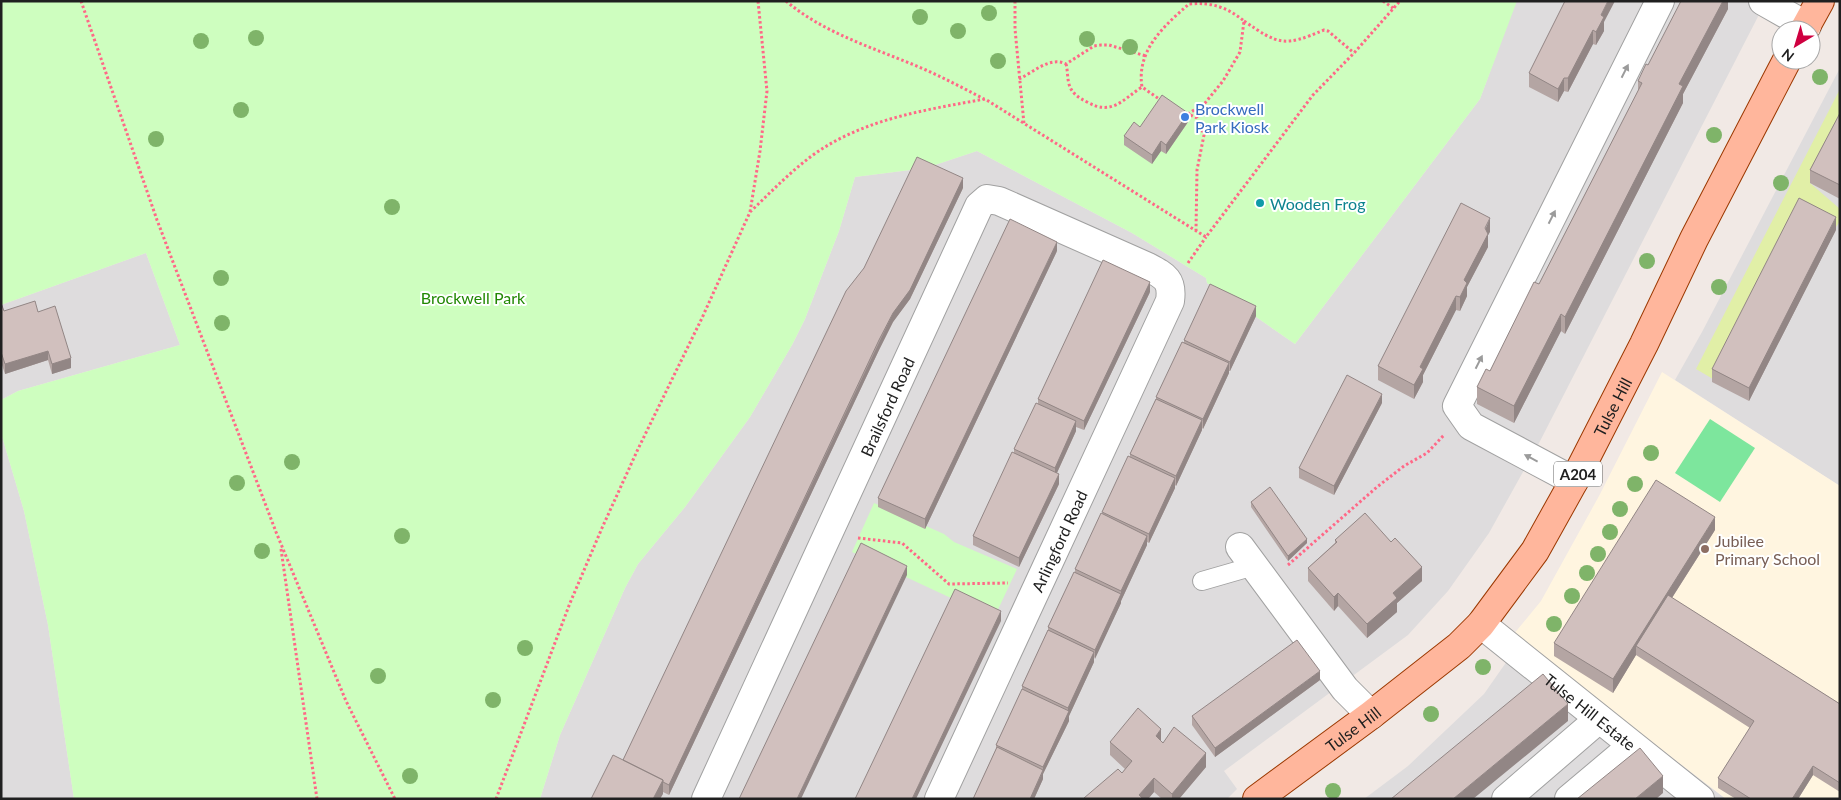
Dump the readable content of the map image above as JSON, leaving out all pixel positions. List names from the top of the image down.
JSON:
{
  "streets": {
    "main road": ["Tulse Hill", "A204"],
    "street": ["Brailsford Road", "Arlingford Road", "Tulse Hill Estate"]
  },
  "crossings": [
    ["Brailsford Road", "Arlingford Road"],
    ["Tulse Hill", "Tulse Hill Estate"]
  ],
  "parks": ["Brockwell Park"],
  "places": ["Brockwell Park Kiosk", "Wooden Frog", "Jubilee Primary School"],
  "north": "bottom left"
}
